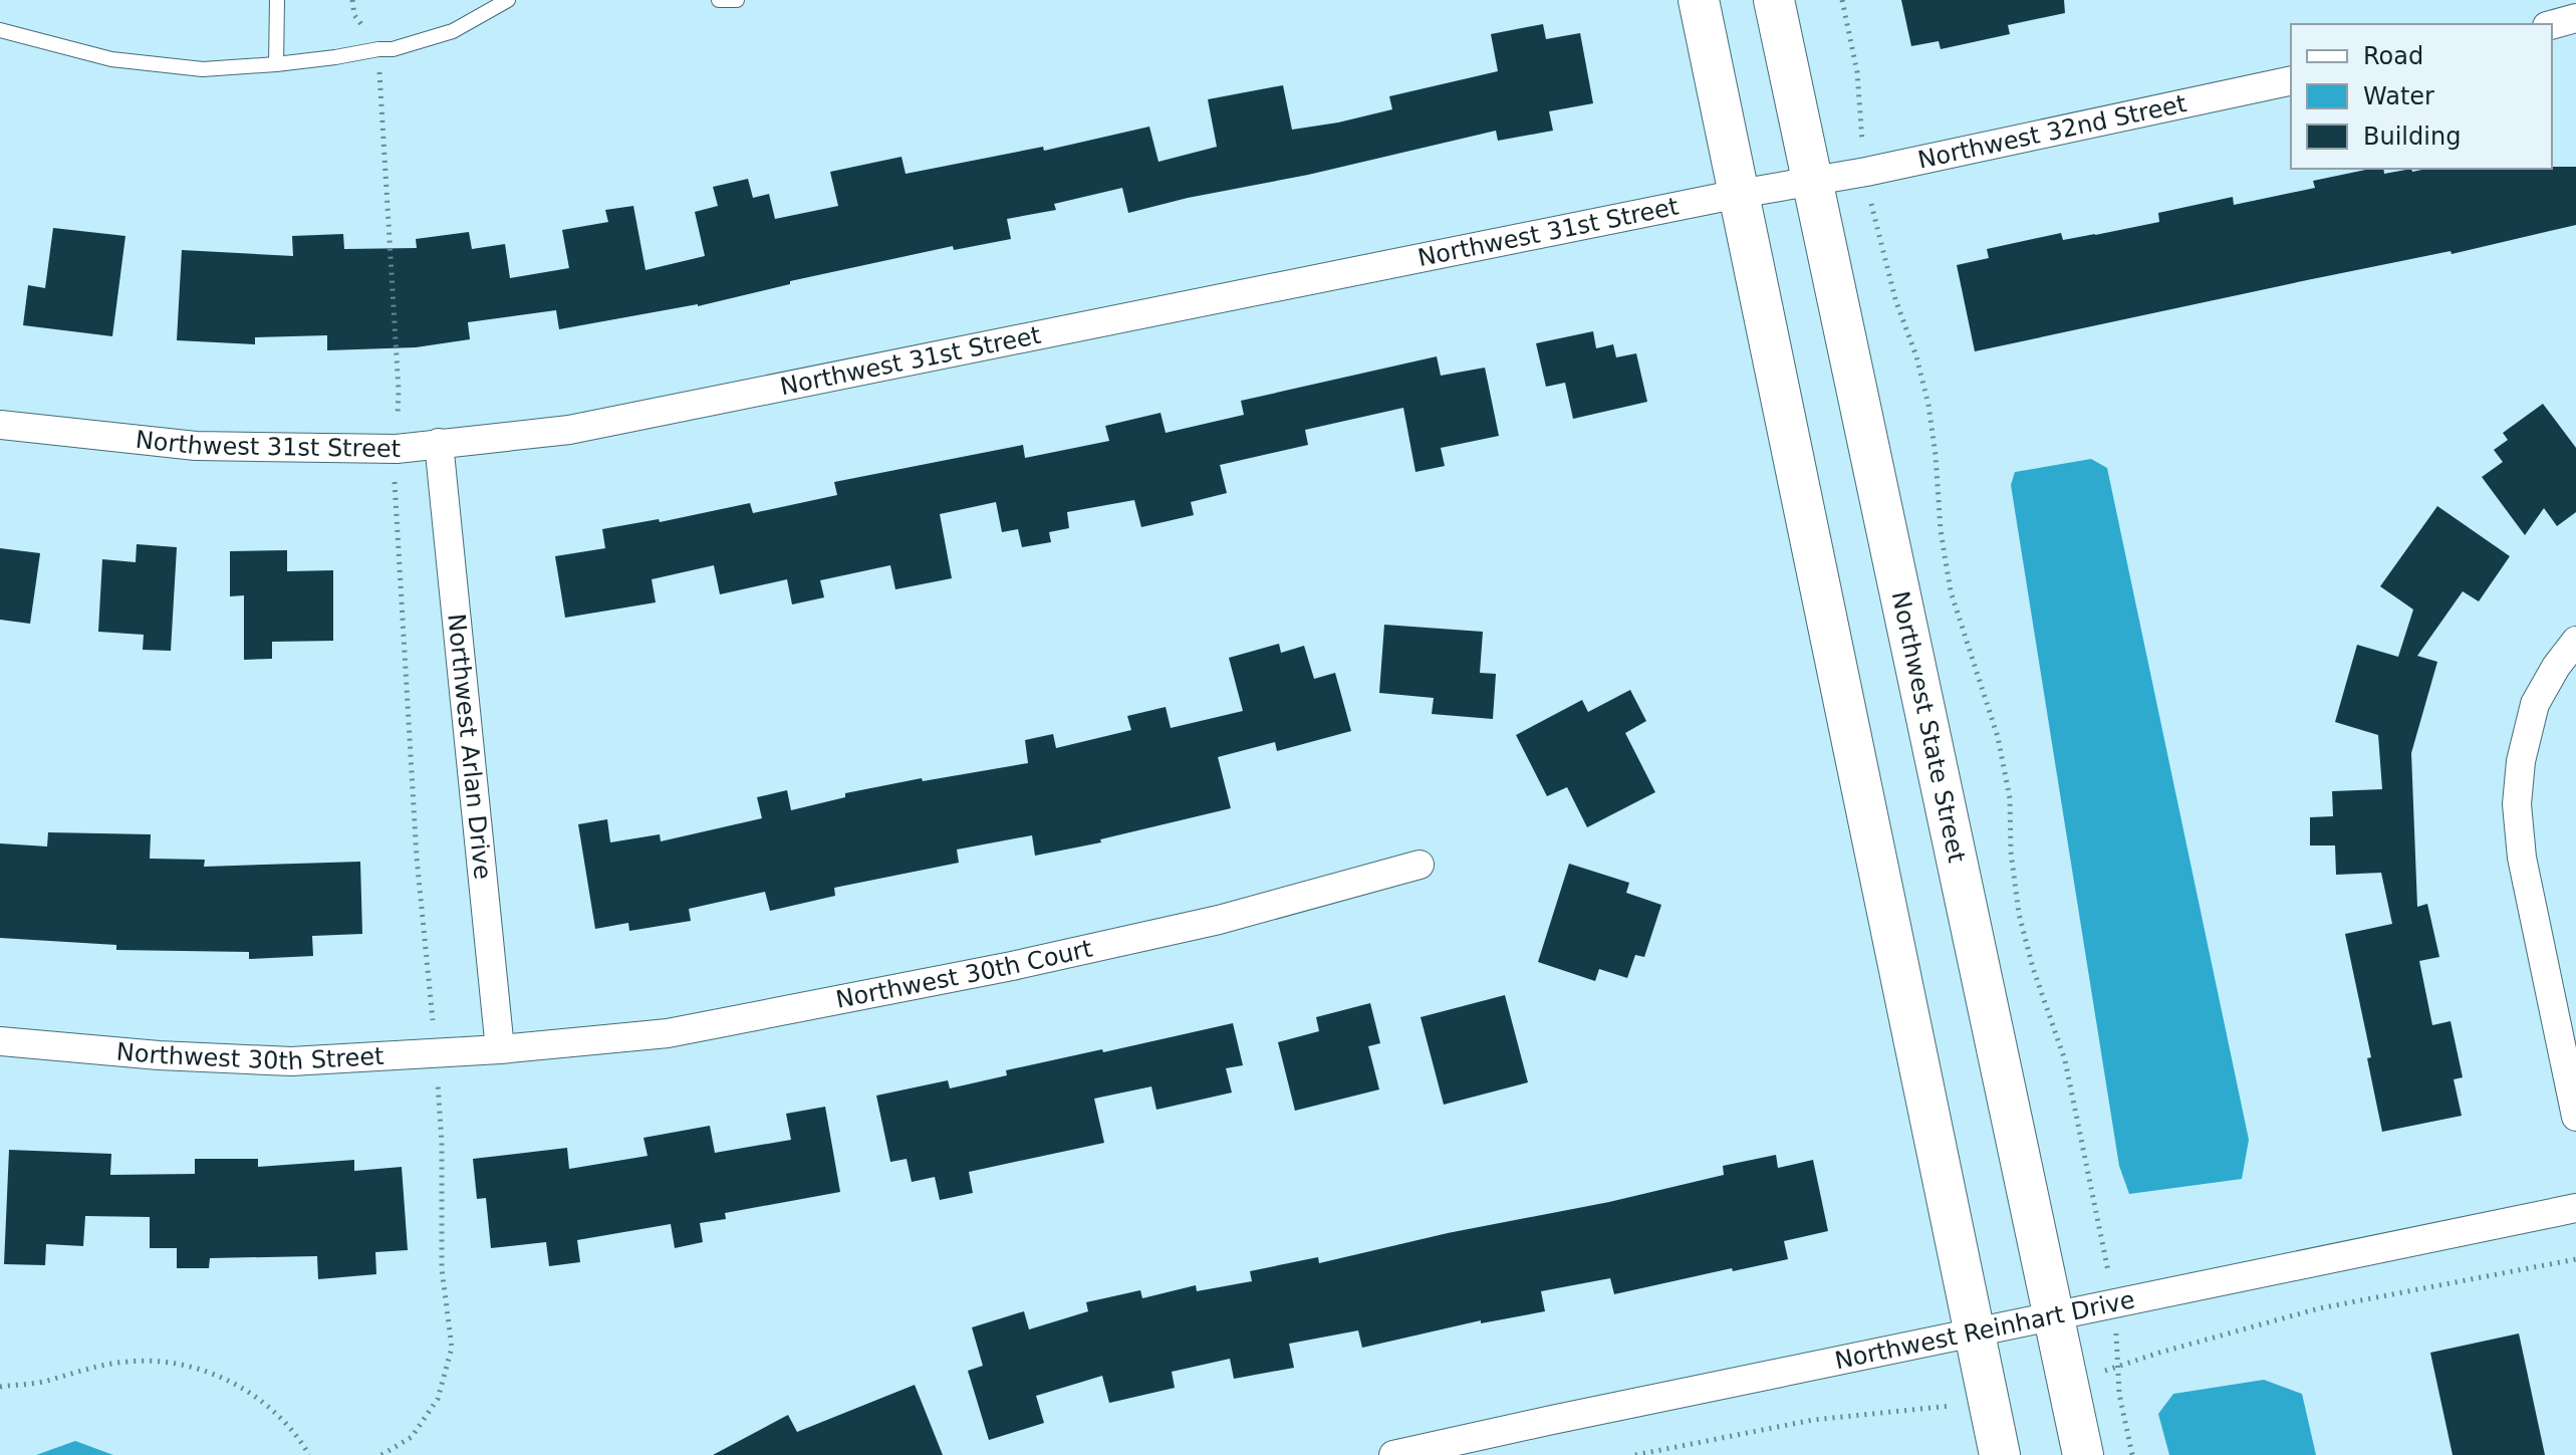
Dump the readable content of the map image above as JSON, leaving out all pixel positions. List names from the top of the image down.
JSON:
{
  "streets": {
    "main road": ["Northwest State Street"],
    "street": [
      "Northwest 32nd Street",
      "Northwest 31st Street",
      "Northwest Arlan Drive",
      "Northwest 30th Court",
      "Northwest 30th Street",
      "Northwest Reinhart Drive"
    ]
  },
  "crossings": [
    ["Northwest 32nd Street", "Northwest 31st Street"],
    ["Northwest 32nd Street", "Northwest State Street"],
    ["Northwest 31st Street", "Northwest State Street"],
    ["Northwest 31st Street", "Northwest Arlan Drive"],
    ["Northwest State Street", "Northwest Reinhart Drive"],
    ["Northwest Arlan Drive", "Northwest 30th Court"],
    ["Northwest Arlan Drive", "Northwest 30th Street"],
    ["Northwest 30th Court", "Northwest 30th Street"]
  ],
  "legend": ["Road", "Water", "Building"]
}
